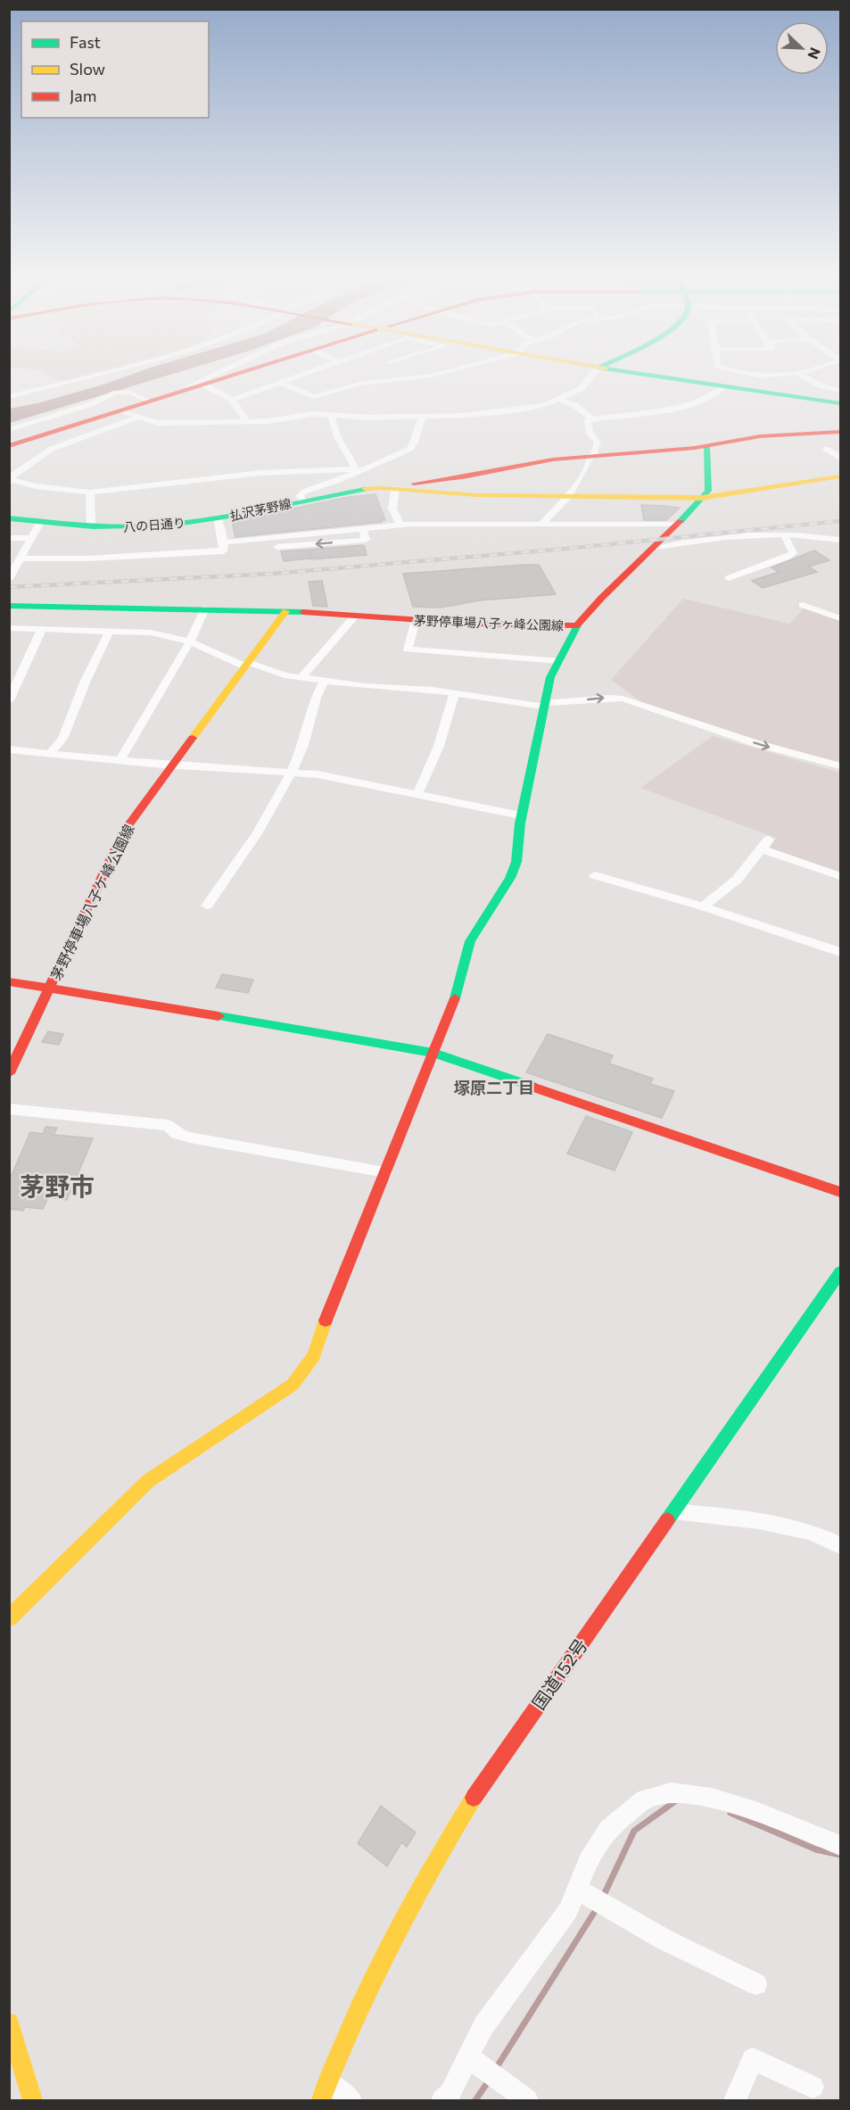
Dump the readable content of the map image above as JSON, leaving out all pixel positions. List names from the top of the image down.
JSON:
{
  "streets": {
    "main road": [
      "払沢茅野線",
      "八の日通り",
      "茅野停車場八子ヶ峰公園線",
      "茅野停車場八子ケ峰公園線",
      "国道152号"
    ]
  },
  "crossings": [
    ["払沢茅野線", "八の日通り"],
    ["茅野停車場八子ヶ峰公園線", "茅野停車場八子ケ峰公園線"]
  ],
  "districts": ["塚原二丁目", "茅野市"],
  "legend": ["Fast", "Slow", "Jam"],
  "north": "bottom right"
}
